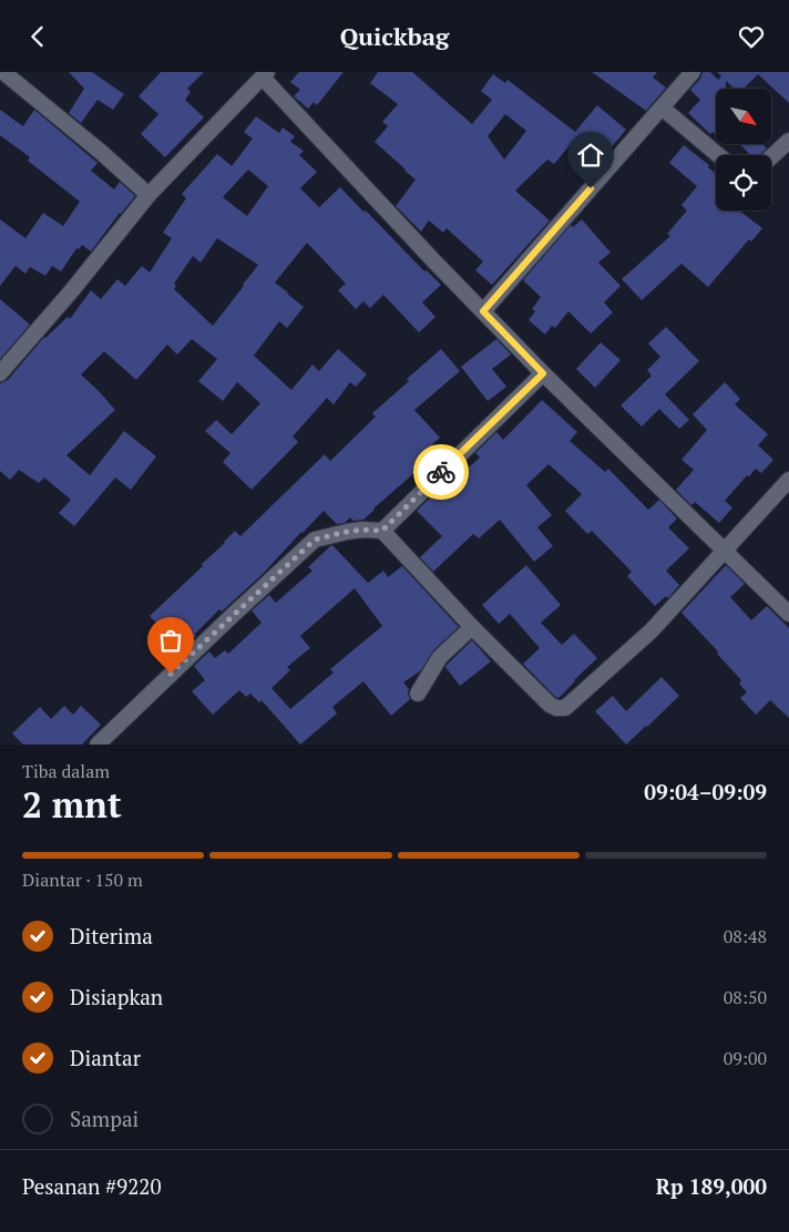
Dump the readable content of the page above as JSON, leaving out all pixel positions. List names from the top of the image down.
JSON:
{
  "north": "bottom right",
  "page": {
    "header": "Quickbag",
    "heading": ["2 mnt", "Tiba dalam", "09:04–09:09"],
    "panel": ["Pesanan #9220", "Rp 189,000"],
    "bar": "Diantar · 150 m",
    "list": [
      ["Diterima", "08:48"],
      ["Disiapkan", "08:50"],
      ["Diantar", "09:00"],
      "Sampai"
    ]
  }
}
